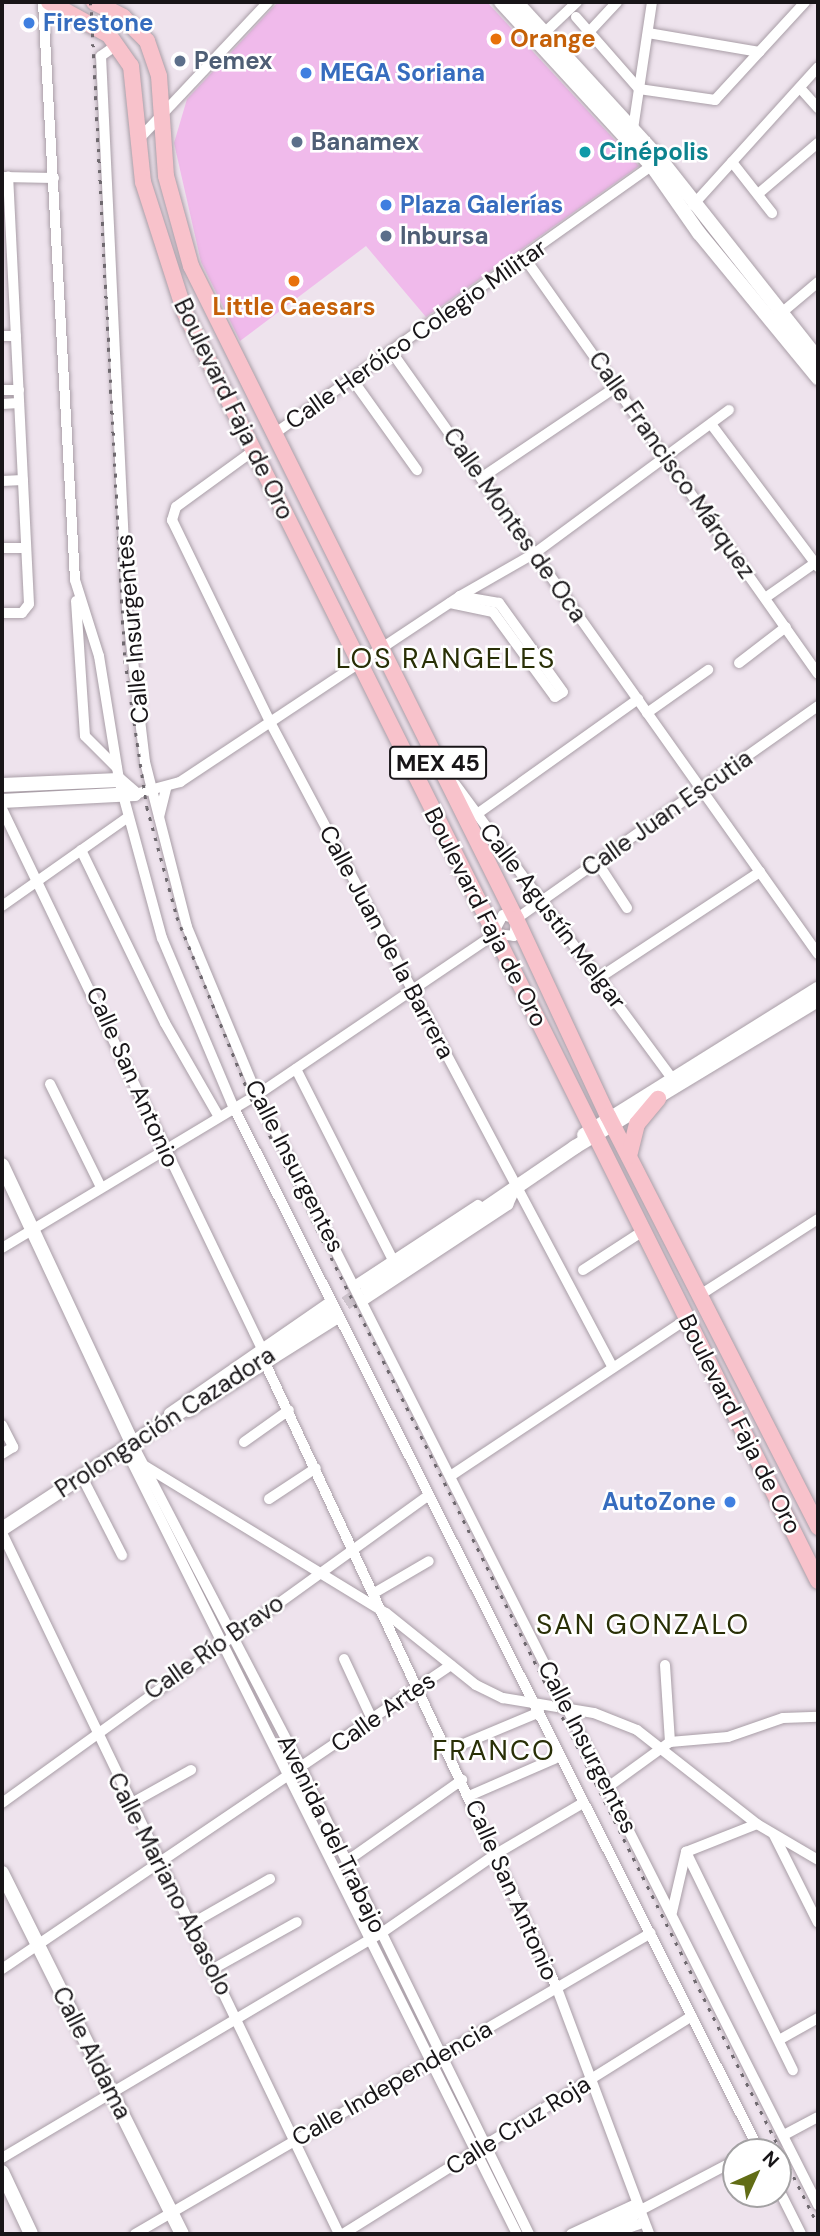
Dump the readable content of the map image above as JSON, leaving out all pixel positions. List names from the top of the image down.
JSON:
{
  "streets": {
    "main road": ["Boulevard Faja de Oro", "MEX 45"],
    "street": [
      "Calle Heróico Colegio Militar",
      "Calle Francisco Márquez",
      "Calle Montes de Oca",
      "Calle Insurgentes",
      "Calle Juan Escutia",
      "Calle Agustín Melgar",
      "Calle Juan de la Barrera",
      "Calle San Antonio",
      "Prolongación Cazadora",
      "Calle Río Bravo",
      "Calle Artes",
      "Avenida del Trabajo",
      "Calle Mariano Abasolo",
      "Calle Aldama",
      "Calle Independencia",
      "Calle Cruz Roja"
    ]
  },
  "crossings": [
    ["Calle Heróico Colegio Militar", "Boulevard Faja de Oro"],
    ["Calle Heróico Colegio Militar", "Calle Francisco Márquez"],
    ["Calle Heróico Colegio Militar", "Calle Montes de Oca"],
    ["Boulevard Faja de Oro", "Calle Insurgentes"],
    ["Boulevard Faja de Oro", "Calle Juan Escutia"],
    ["Boulevard Faja de Oro", "Calle Agustín Melgar"],
    ["Boulevard Faja de Oro", "Calle Juan de la Barrera"],
    ["Calle Montes de Oca", "Calle Juan Escutia"],
    ["Calle Insurgentes", "Prolongación Cazadora"],
    ["Calle Insurgentes", "Calle Río Bravo"],
    ["Calle Insurgentes", "Calle Independencia"],
    ["Calle Insurgentes", "Calle Cruz Roja"],
    ["Calle Juan Escutia", "Calle Agustín Melgar"],
    ["Calle San Antonio", "Calle Río Bravo"],
    ["Calle San Antonio", "Calle Artes"],
    ["Calle San Antonio", "Calle Independencia"],
    ["Calle San Antonio", "Calle Cruz Roja"],
    ["Prolongación Cazadora", "Avenida del Trabajo"],
    ["Prolongación Cazadora", "Calle Mariano Abasolo"],
    ["Calle Río Bravo", "Avenida del Trabajo"],
    ["Calle Río Bravo", "Calle Mariano Abasolo"],
    ["Calle Artes", "Avenida del Trabajo"],
    ["Calle Artes", "Calle Mariano Abasolo"],
    ["Calle Artes", "Calle Aldama"],
    ["Avenida del Trabajo", "Calle Independencia"],
    ["Avenida del Trabajo", "Calle Cruz Roja"],
    ["Calle Mariano Abasolo", "Calle Independencia"],
    ["Calle Mariano Abasolo", "Calle Cruz Roja"],
    ["Calle Aldama", "Calle Independencia"]
  ],
  "districts": ["LOS RANGELES", "SAN GONZALO", "FRANCO"],
  "places": [
    "Firestone",
    "Orange",
    "Pemex",
    "MEGA Soriana",
    "Banamex",
    "Cinépolis",
    "Plaza Galerías",
    "Inbursa",
    "Little Caesars",
    "AutoZone"
  ],
  "north": "top right"
}
